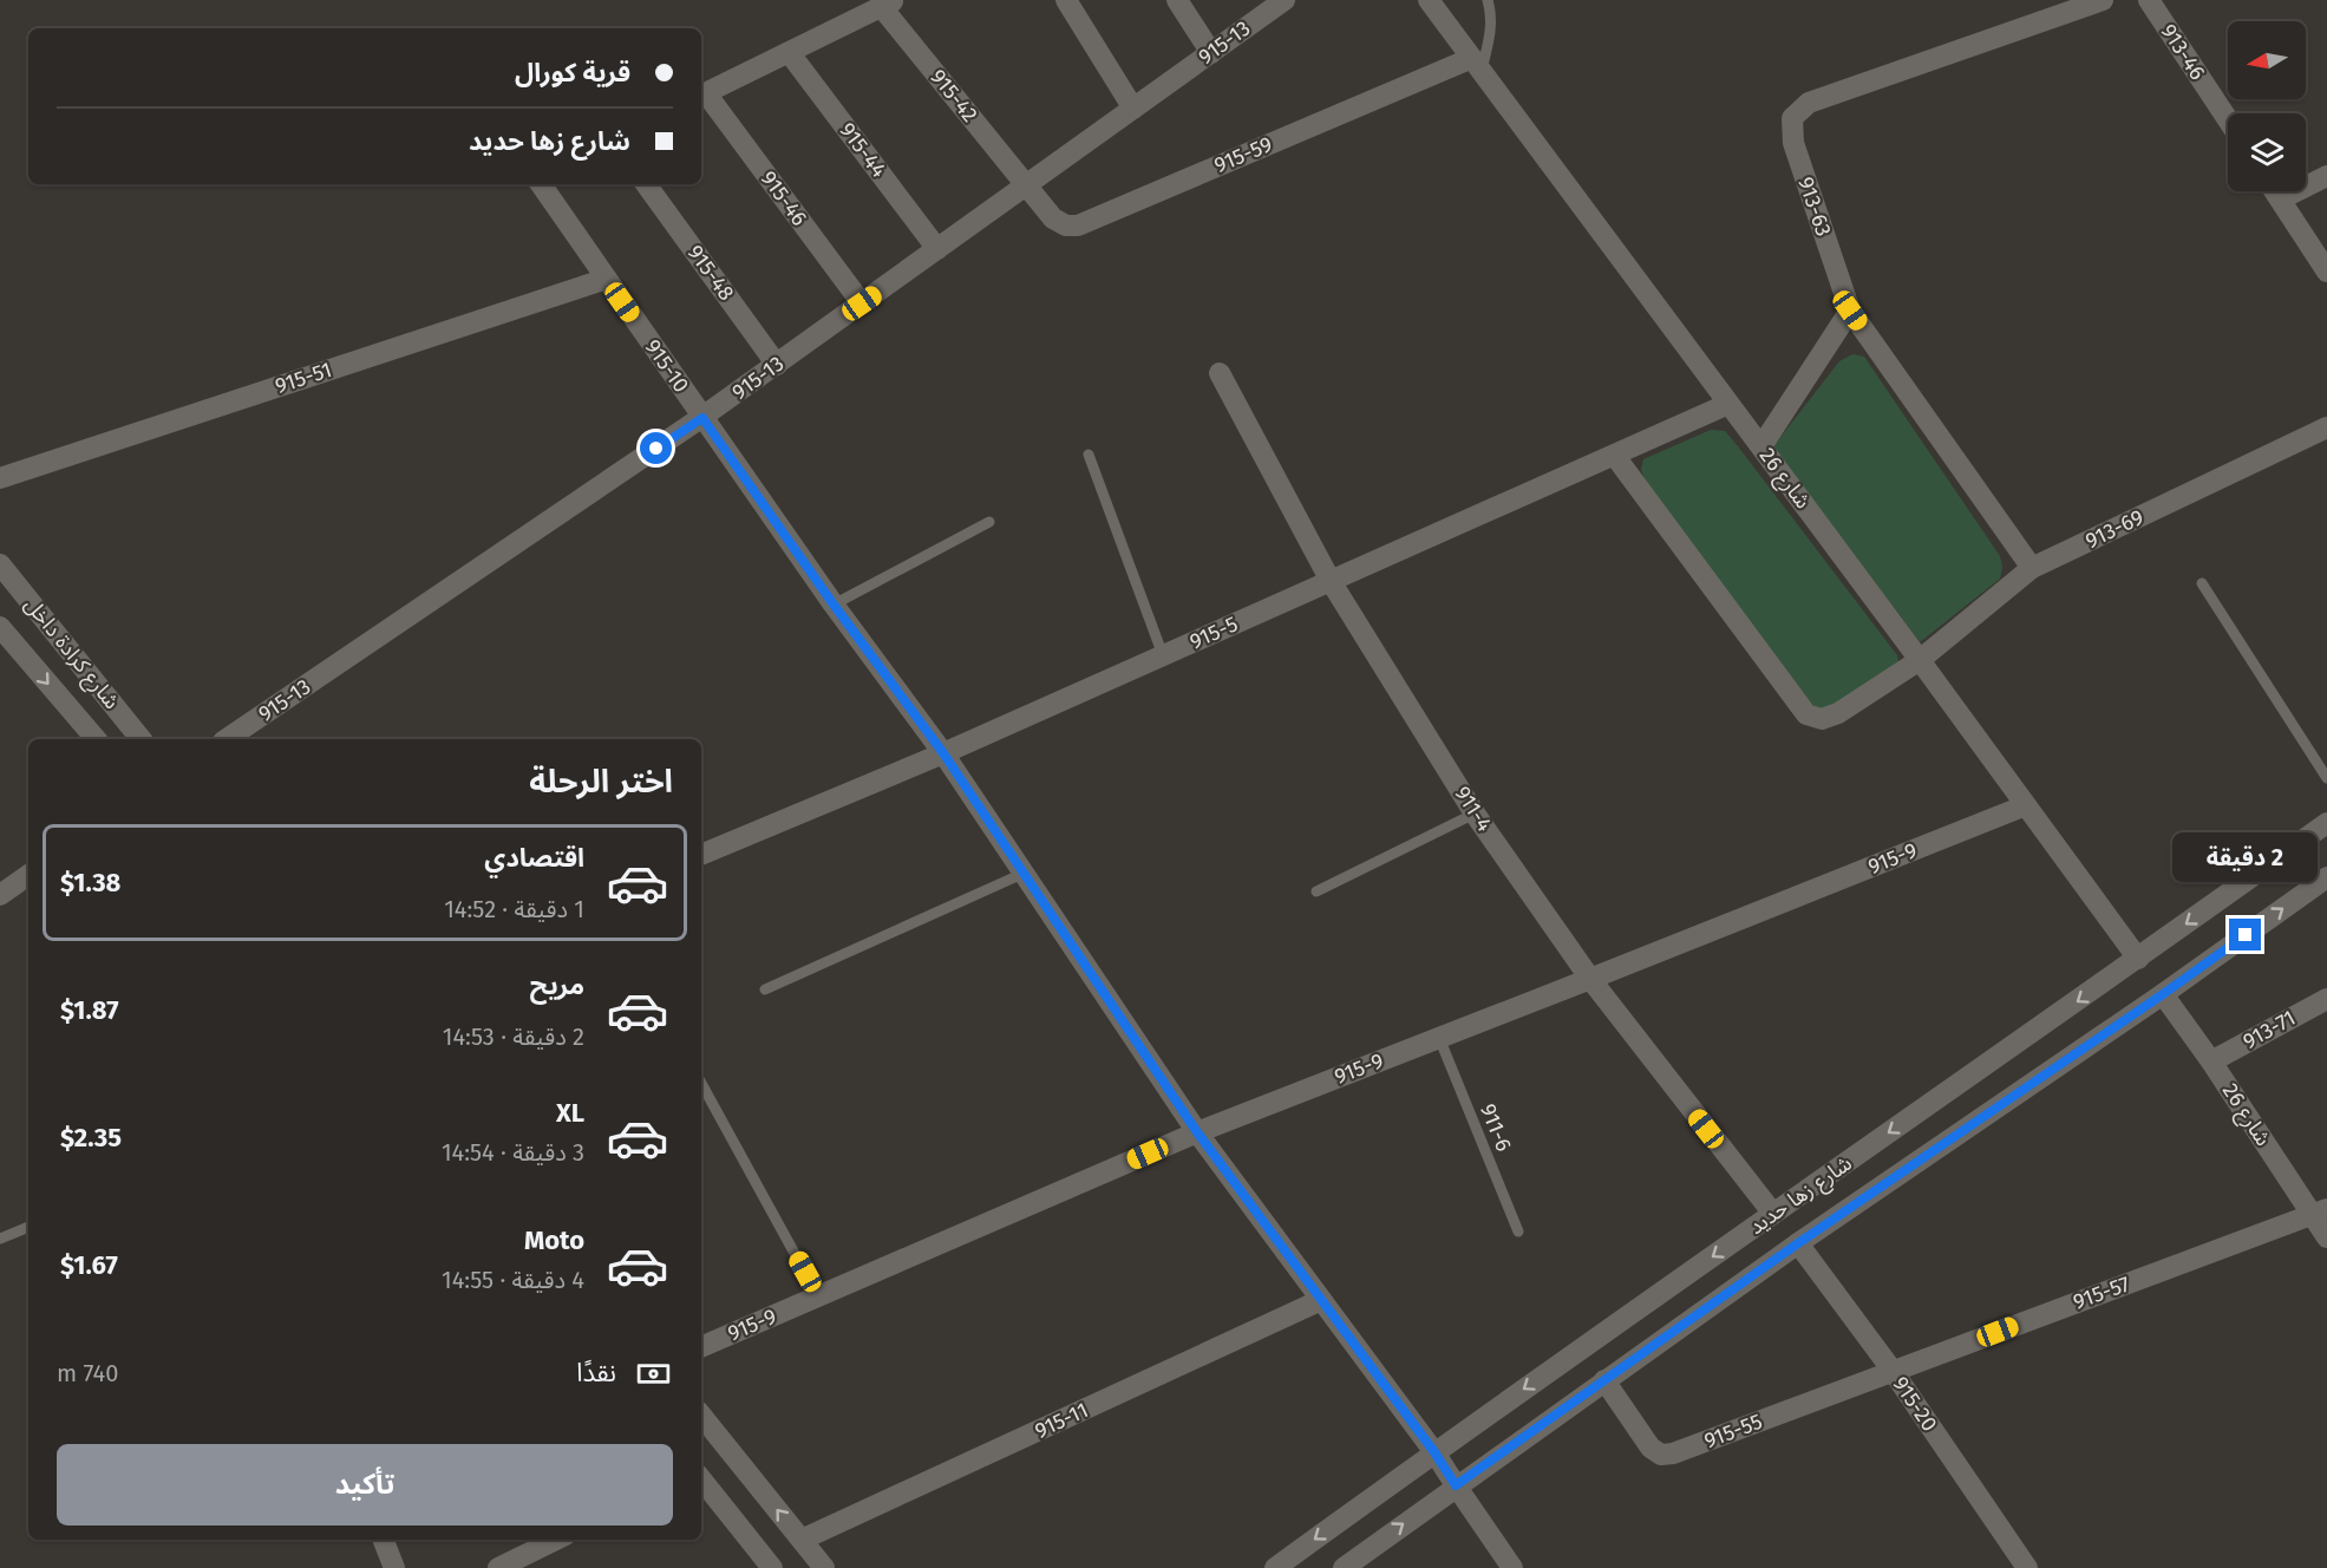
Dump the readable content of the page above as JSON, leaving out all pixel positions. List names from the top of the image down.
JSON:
{
  "streets": {
    "street": [
      "915-13",
      "913-46",
      "915-42",
      "915-44",
      "915-59",
      "915-46",
      "913-63",
      "915-48",
      "915-10",
      "915-51",
      "شارع 26",
      "913-69",
      "915-5",
      "شارع كرادة داخل",
      "911-4",
      "915-9",
      "913-71",
      "شارع زها حديد",
      "915-57",
      "915-20",
      "915-11",
      "915-55"
    ],
    "lane": ["911-6"]
  },
  "crossings": [
    ["915-13", "915-42"],
    ["915-13", "915-44"],
    ["915-13", "915-59"],
    ["915-13", "915-46"],
    ["915-13", "915-48"],
    ["915-13", "915-10"],
    ["915-42", "915-59"],
    ["915-59", "شارع 26"],
    ["913-63", "913-69"],
    ["915-10", "915-51"],
    ["915-10", "915-5"],
    ["915-10", "915-9"],
    ["915-10", "شارع زها حديد"],
    ["915-10", "915-11"],
    ["شارع 26", "913-69"],
    ["شارع 26", "915-5"],
    ["شارع 26", "915-9"],
    ["شارع 26", "913-71"],
    ["شارع 26", "شارع زها حديد"],
    ["شارع 26", "915-57"],
    ["913-69", "915-5"],
    ["915-5", "911-4"],
    ["911-4", "915-9"],
    ["911-4", "شارع زها حديد"],
    ["915-9", "911-6"],
    ["شارع زها حديد", "915-20"],
    ["شارع زها حديد", "915-55"],
    ["915-57", "915-20"],
    ["915-57", "915-55"],
    ["915-20", "915-55"]
  ],
  "north": "left",
  "page": {
    "banner": ["قرية كورال", "شارع زها حديد"],
    "heading": "اختر الرحلة",
    "list": [
      {
        "name": "اقتصادي",
        "note": "1 دقيقة · 14:52",
        "value": "$1.38"
      },
      {
        "name": "مريح",
        "note": "2 دقيقة · 14:53",
        "value": "$1.87"
      },
      {
        "name": "XL",
        "note": "3 دقيقة · 14:54",
        "value": "$2.35"
      },
      {
        "name": "Moto",
        "note": "4 دقيقة · 14:55",
        "value": "$1.67"
      }
    ],
    "bubble": "2 دقيقة",
    "pay": ["نقدًا", "740 m"],
    "buttons": "تأكيد"
  }
}
